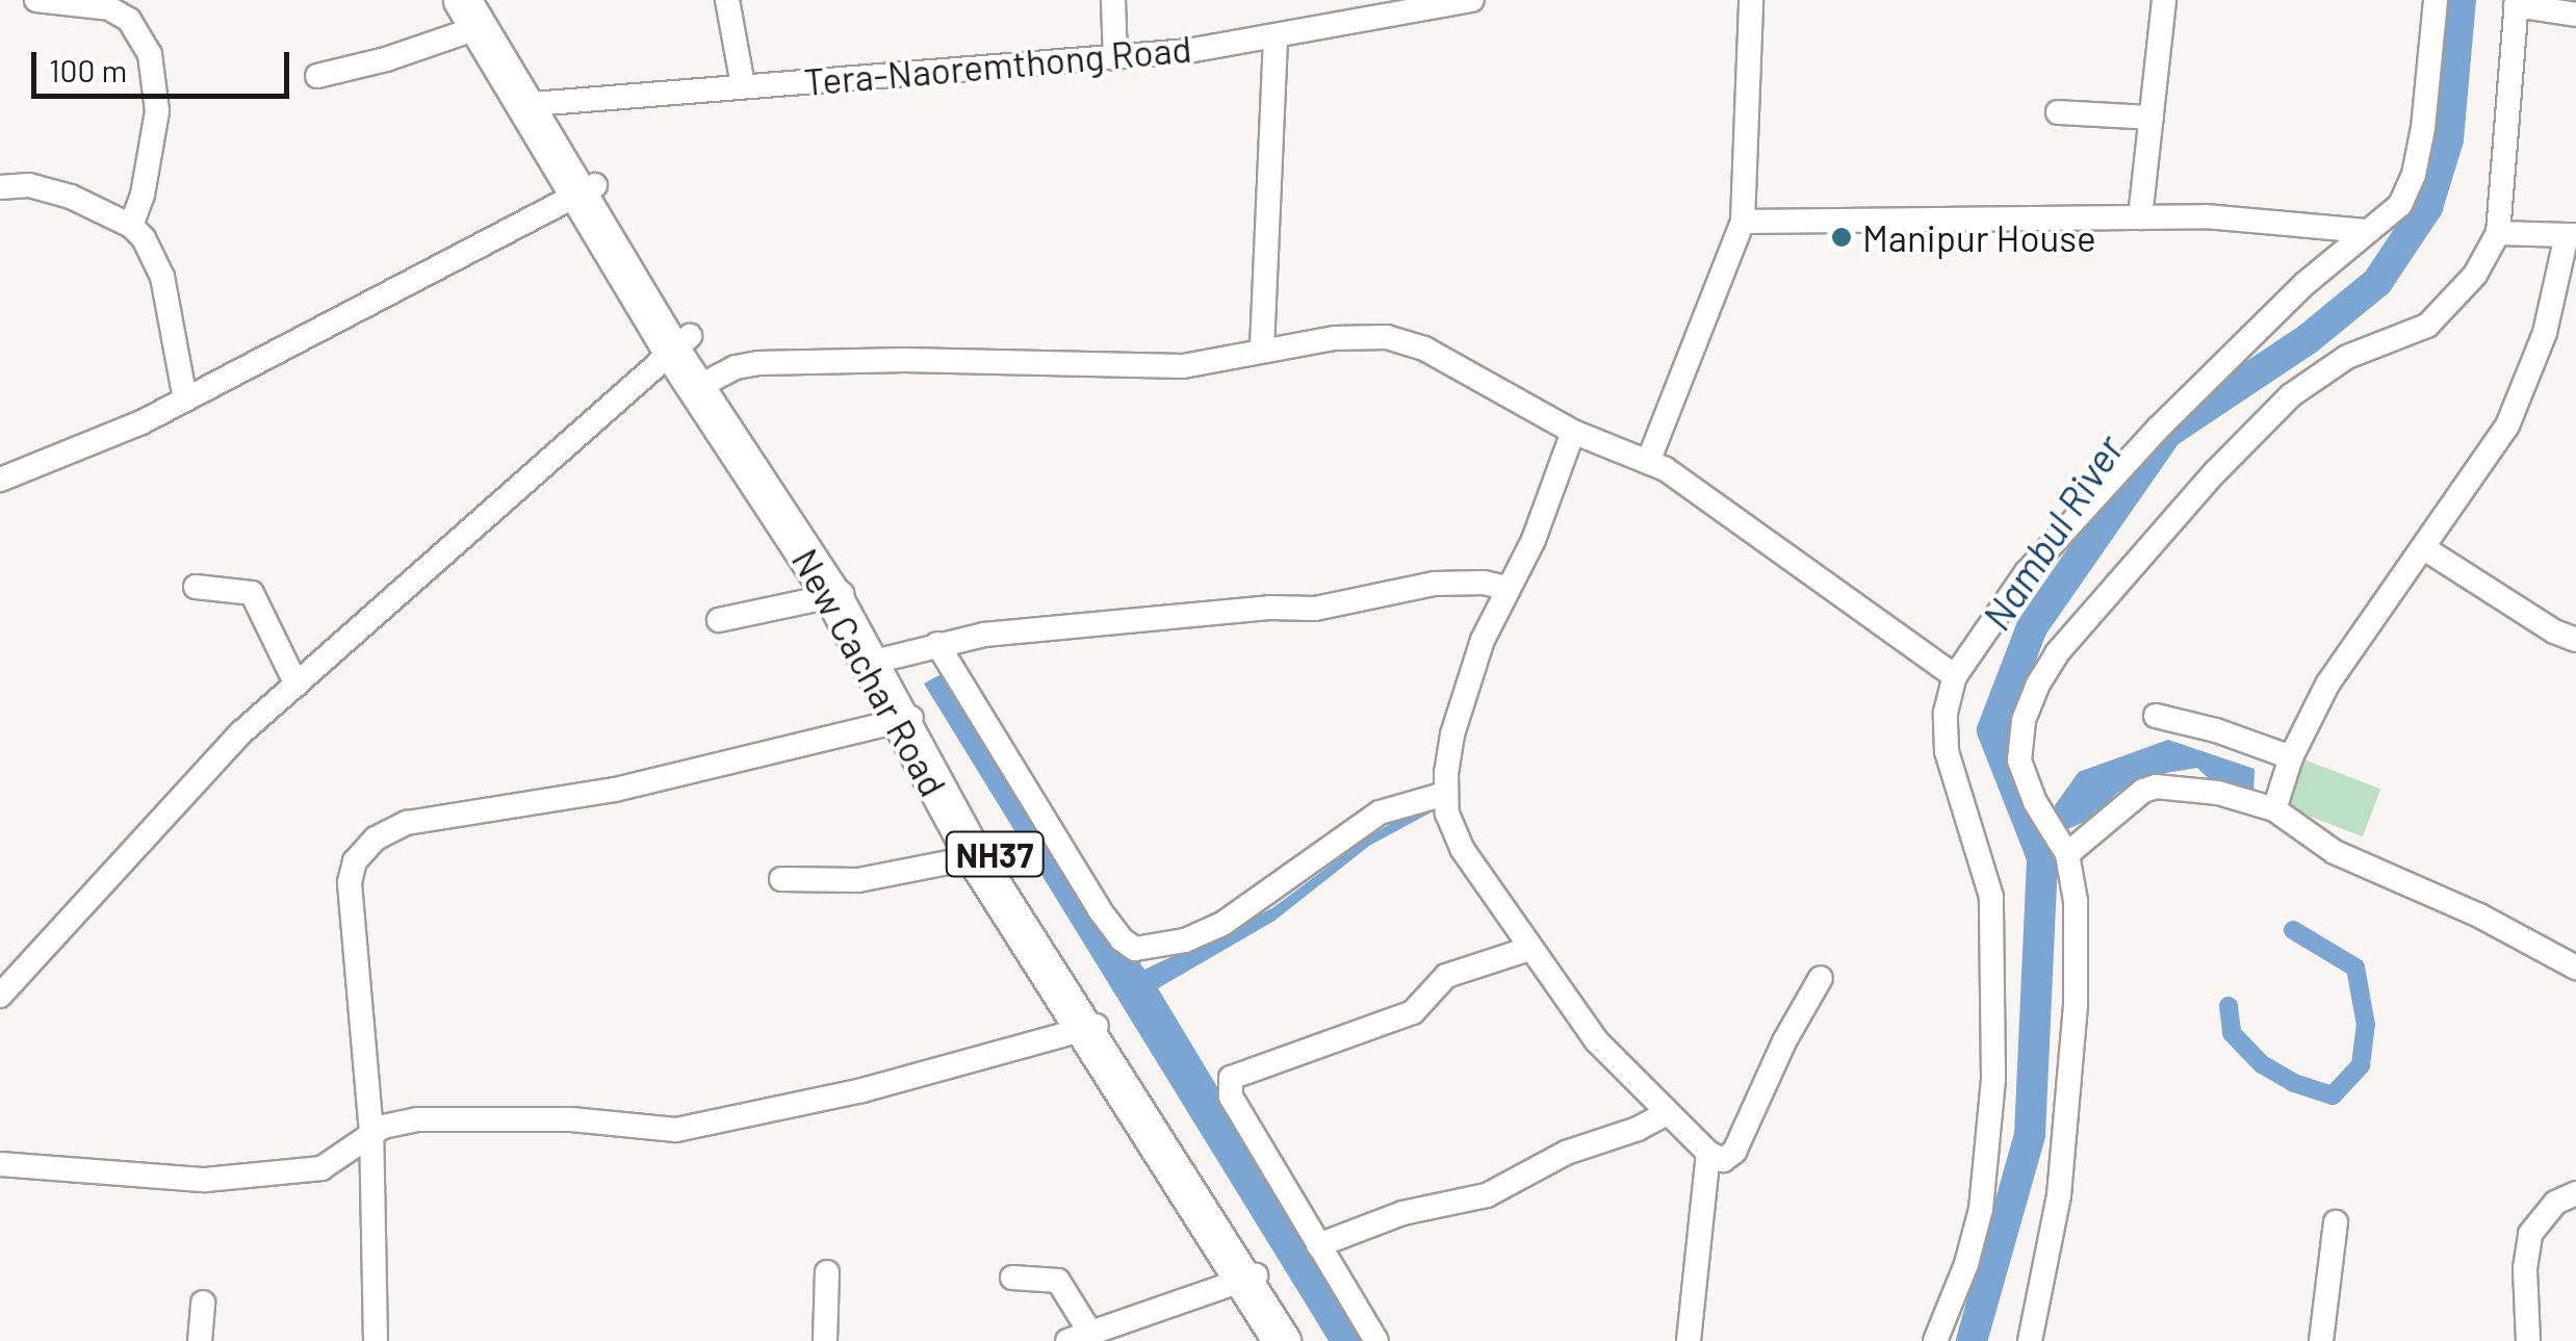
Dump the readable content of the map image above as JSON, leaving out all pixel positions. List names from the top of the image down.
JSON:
{
  "streets": {
    "highway": ["New Cachar Road", "NH37"],
    "street": ["Tera-Naoremthong Road"]
  },
  "crossings": [
    ["Tera-Naoremthong Road", "New Cachar Road"]
  ],
  "water": ["Nambul River"],
  "places": ["Manipur House"],
  "scale_bar": "100 m"
}
